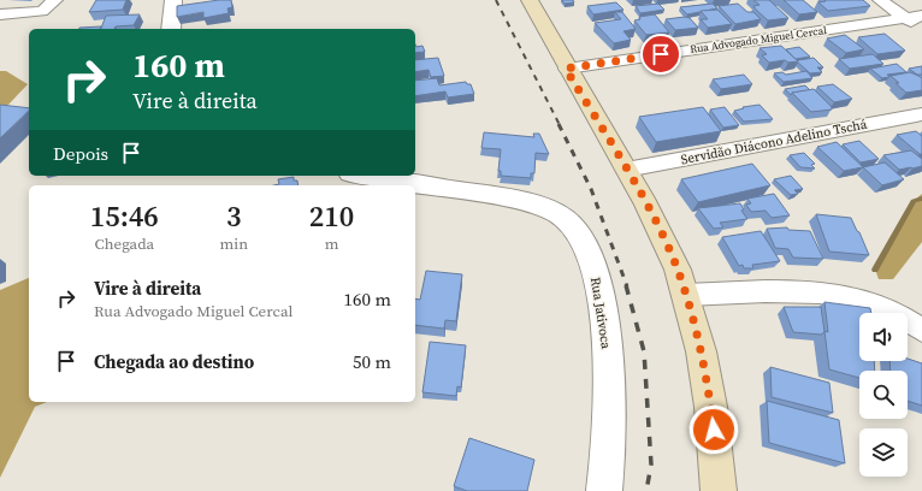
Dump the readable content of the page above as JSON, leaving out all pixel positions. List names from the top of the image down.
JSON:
{
  "streets": {
    "street": ["Rua Advogado Miguel Cercal", "Servidão Diácono Adelino Tschá", "Rua Jativoca"]
  },
  "page": {
    "turn": ["160 m", "Vire à direita"],
    "then": "Depois",
    "eta": [
      "15:46",
      "Chegada",
      "3",
      "min",
      "210",
      "m"
    ],
    "list": [
      {
        "name": "Vire à direita",
        "note": "Rua Advogado Miguel Cercal",
        "value": "160 m"
      },
      {
        "name": "Chegada ao destino",
        "value": "50 m"
      }
    ]
  }
}
